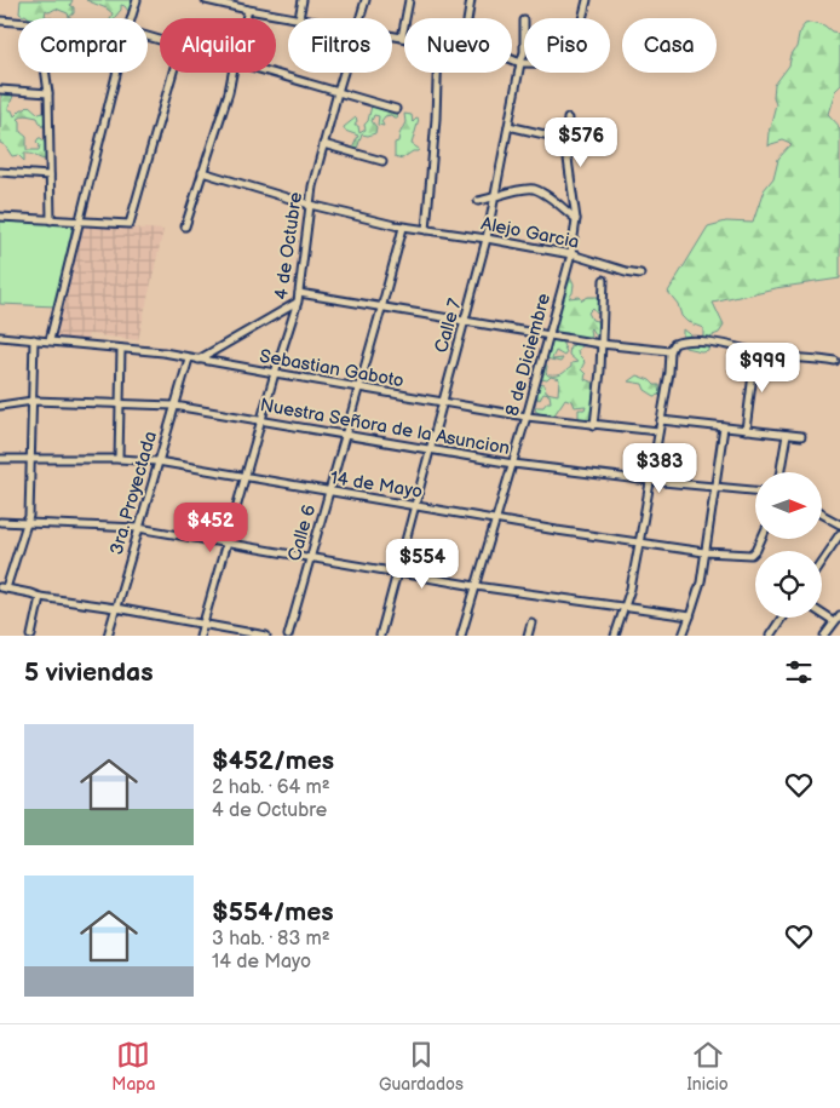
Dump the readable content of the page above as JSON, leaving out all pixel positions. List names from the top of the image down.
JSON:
{
  "streets": {
    "street": [
      "Alejo Garcia",
      "4 de Octubre",
      "Calle 7",
      "8 de Diciembre",
      "Sebastian Gaboto",
      "Nuestra Señora de la Asuncion",
      "14 de Mayo",
      "3ra. Proyectada",
      "Calle 6"
    ]
  },
  "crossings": [
    ["Alejo Garcia", "4 de Octubre"],
    ["Alejo Garcia", "Calle 7"],
    ["Alejo Garcia", "8 de Diciembre"],
    ["Alejo Garcia", "Calle 6"],
    ["4 de Octubre", "Sebastian Gaboto"],
    ["4 de Octubre", "Nuestra Señora de la Asuncion"],
    ["4 de Octubre", "14 de Mayo"],
    ["Calle 7", "Sebastian Gaboto"],
    ["Calle 7", "Nuestra Señora de la Asuncion"],
    ["Calle 7", "14 de Mayo"],
    ["8 de Diciembre", "Sebastian Gaboto"],
    ["8 de Diciembre", "Nuestra Señora de la Asuncion"],
    ["8 de Diciembre", "14 de Mayo"],
    ["Sebastian Gaboto", "3ra. Proyectada"],
    ["Sebastian Gaboto", "Calle 6"],
    ["Nuestra Señora de la Asuncion", "3ra. Proyectada"],
    ["Nuestra Señora de la Asuncion", "Calle 6"],
    ["14 de Mayo", "3ra. Proyectada"],
    ["14 de Mayo", "Calle 6"]
  ],
  "north": "right",
  "page": {
    "chip": [
      "Comprar",
      "Alquilar",
      "Filtros",
      "Nuevo",
      "Piso",
      "Casa"
    ],
    "price": [
      "$576",
      "$999",
      "$383",
      "$452",
      "$554"
    ],
    "heading": "5 viviendas",
    "list": [
      {
        "name": "$452/mes",
        "note": "2 hab. · 64 m² · 4 de Octubre"
      },
      {
        "name": "$554/mes",
        "note": "3 hab. · 83 m² · 14 de Mayo"
      }
    ],
    "tabs": ["Mapa", "Guardados", "Inicio"]
  }
}
